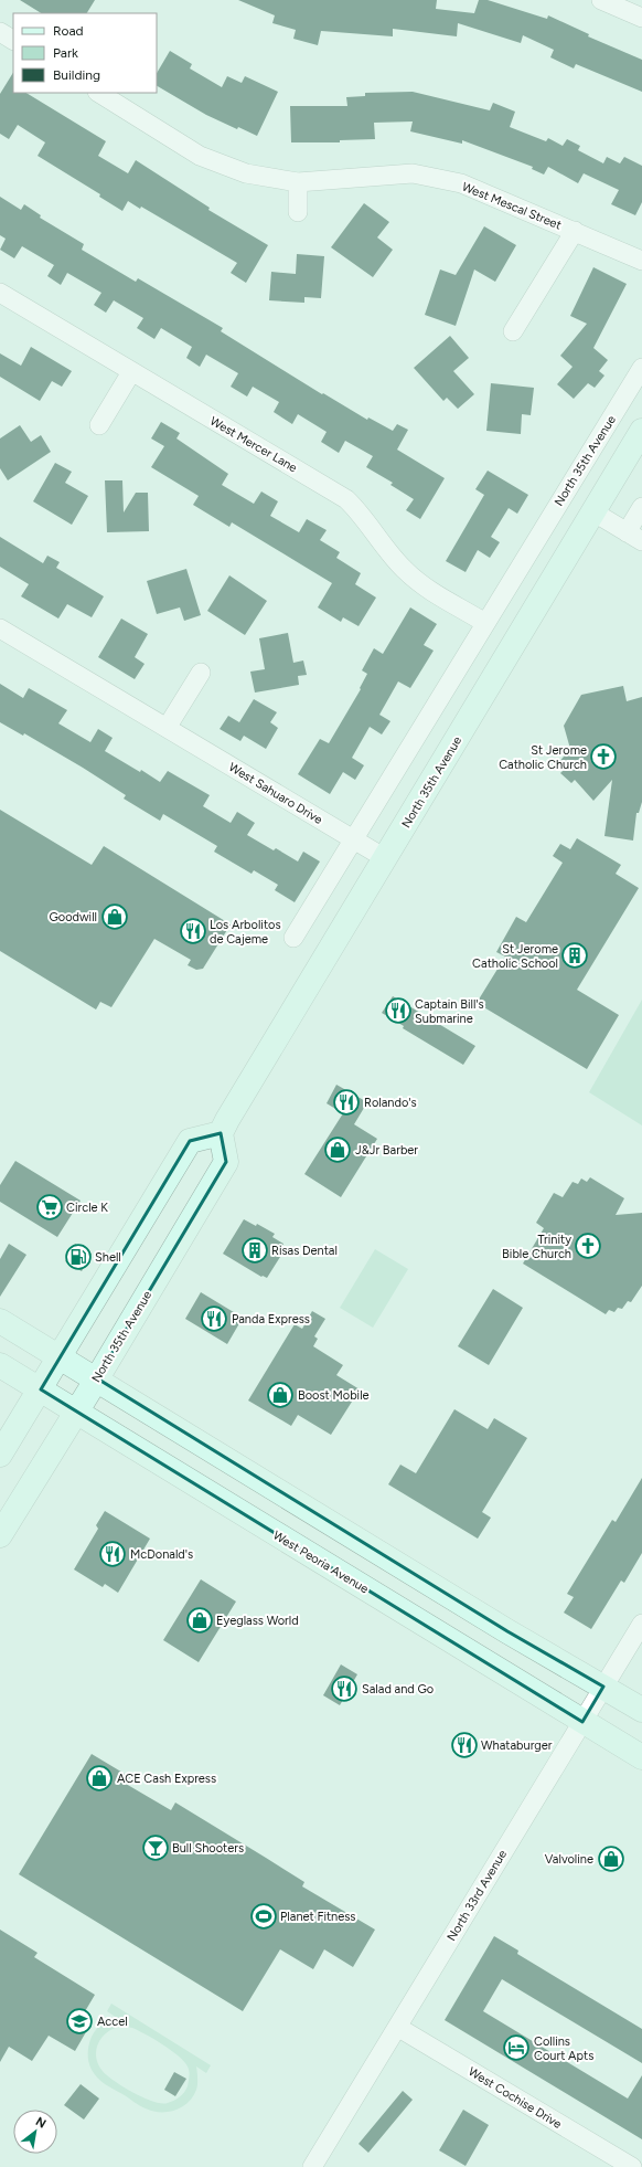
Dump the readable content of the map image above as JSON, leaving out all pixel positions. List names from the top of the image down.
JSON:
{
  "streets": {
    "main road": ["North 35th Avenue", "West Peoria Avenue"],
    "street": [
      "West Mescal Street",
      "West Mercer Lane",
      "West Sahuaro Drive",
      "North 33rd Avenue",
      "West Cochise Drive"
    ]
  },
  "crossings": [
    ["West Mercer Lane", "North 35th Avenue"],
    ["North 35th Avenue", "West Sahuaro Drive"],
    ["North 35th Avenue", "West Peoria Avenue"],
    ["West Peoria Avenue", "North 33rd Avenue"],
    ["North 33rd Avenue", "West Cochise Drive"]
  ],
  "places": {
    "church": ["St Jerome Catholic Church", "Trinity Bible Church"],
    "shop": [
      "Goodwill",
      "J&Jr Barber",
      "Boost Mobile",
      "Eyeglass World",
      "ACE Cash Express",
      "Valvoline"
    ],
    "restaurant": [
      "Los Arbolitos de Cajeme",
      "Captain Bill's Submarine",
      "Rolando's",
      "Panda Express",
      "McDonald's",
      "Salad and Go",
      "Whataburger"
    ],
    "building": ["St Jerome Catholic School", "Risas Dental"],
    "supermarket": ["Circle K"],
    "fuel station": ["Shell"],
    "bar": ["Bull Shooters"],
    "sports": ["Planet Fitness"],
    "school or university": ["Accel"],
    "hotel": ["Collins Court Apts"]
  },
  "legend": ["Road", "Park", "Building"],
  "north": "top right"
}
